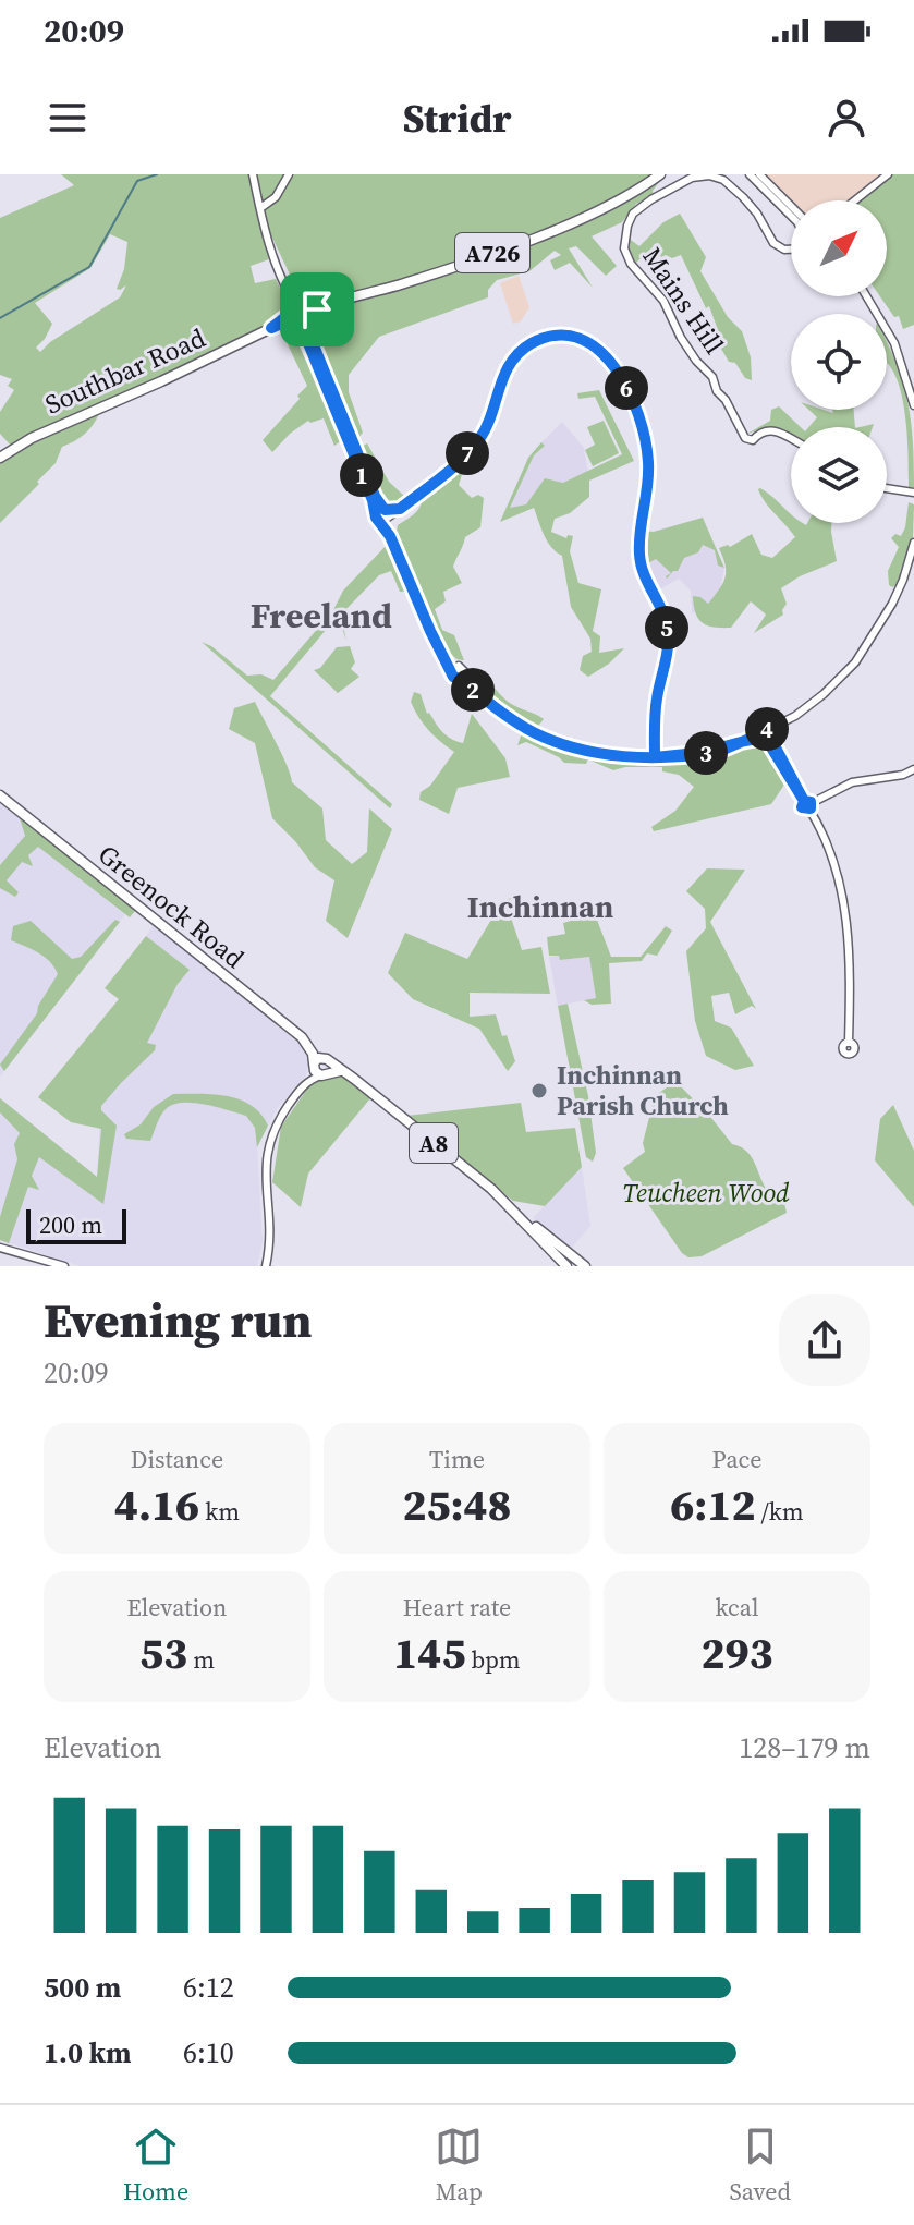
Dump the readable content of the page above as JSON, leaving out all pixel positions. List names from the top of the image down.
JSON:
{
  "streets": {
    "main road": [
      "A726",
      "Southbar Road",
      "Greenock Road",
      "A8"
    ],
    "street": ["Mains Hill"]
  },
  "crossings": [
    ["A726", "Southbar Road"]
  ],
  "districts": ["Freeland", "Inchinnan"],
  "parks": ["Teucheen Wood"],
  "places": ["Inchinnan Parish Church"],
  "scale_bar": "200 m",
  "north": "top right",
  "page": {
    "status": "20:09",
    "header": "Stridr",
    "pins": [
      "6",
      "7",
      "1",
      "5",
      "2",
      "4",
      "3"
    ],
    "scale": "200 m",
    "heading": ["Evening run", "20:09"],
    "stats": [
      ["Distance", "4.16 km"],
      ["Time", "25:48"],
      ["Pace", "6:12 /km"],
      ["Elevation", "53 m"],
      ["Heart rate", "145 bpm"],
      ["kcal", "293"]
    ],
    "chart": ["Elevation", "128–179 m"],
    "list": [
      {
        "name": "500 m",
        "note": "6:12"
      },
      {
        "name": "1.0 km",
        "note": "6:10"
      }
    ],
    "tabs": ["Home", "Map", "Saved"]
  }
}
